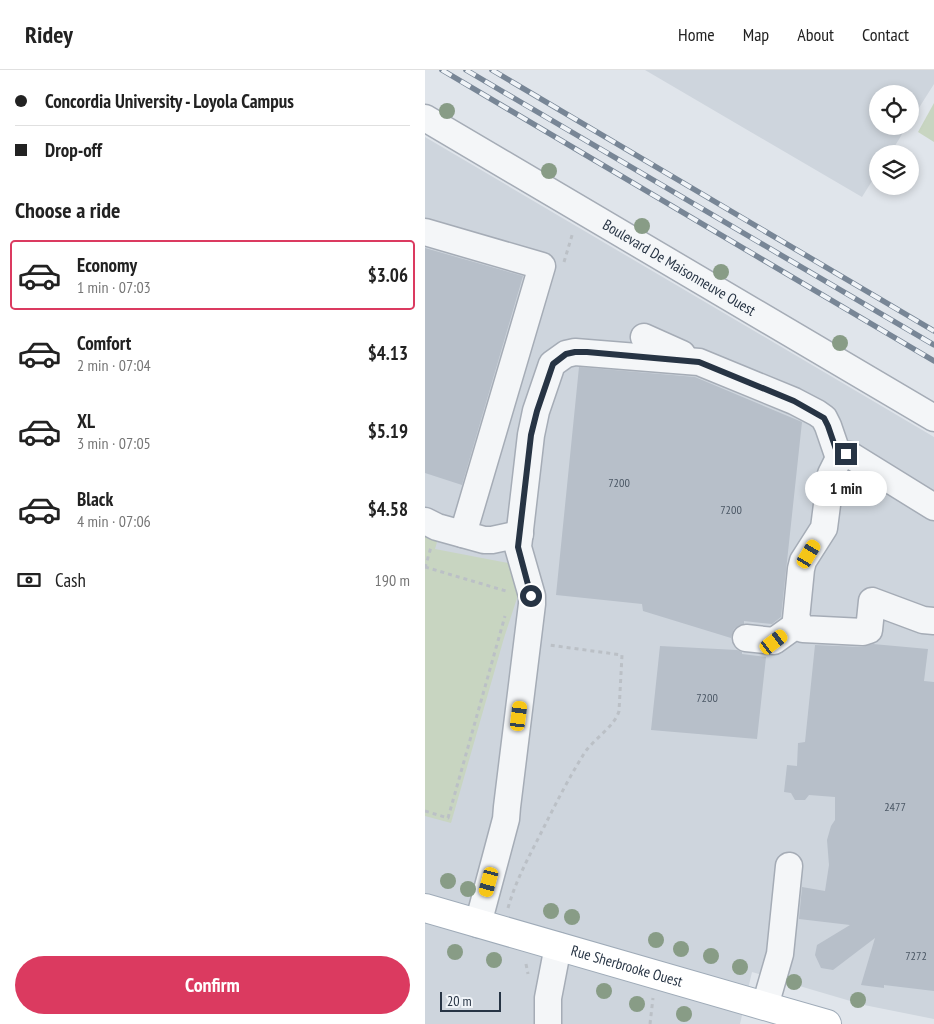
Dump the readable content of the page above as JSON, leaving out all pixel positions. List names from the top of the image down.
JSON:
{
  "streets": {
    "main road": ["Rue Sherbrooke Ouest"],
    "street": ["Boulevard De Maisonneuve Ouest"]
  },
  "house_numbers": [
    "7200",
    "7200",
    "7200",
    "2477",
    "7272"
  ],
  "scale_bar": "20 m",
  "page": {
    "header": "Ridey",
    "nav": [
      "Home",
      "Map",
      "About",
      "Contact"
    ],
    "banner": ["Concordia University - Loyola Campus", "Drop-off"],
    "heading": "Choose a ride",
    "list": [
      {
        "name": "Economy",
        "note": "1 min · 07:03",
        "value": "$3.06"
      },
      {
        "name": "Comfort",
        "note": "2 min · 07:04",
        "value": "$4.13"
      },
      {
        "name": "XL",
        "note": "3 min · 07:05",
        "value": "$5.19"
      },
      {
        "name": "Black",
        "note": "4 min · 07:06",
        "value": "$4.58"
      }
    ],
    "bubble": "1 min",
    "pay": ["Cash", "190 m"],
    "buttons": "Confirm",
    "scale": "20 m"
  }
}
